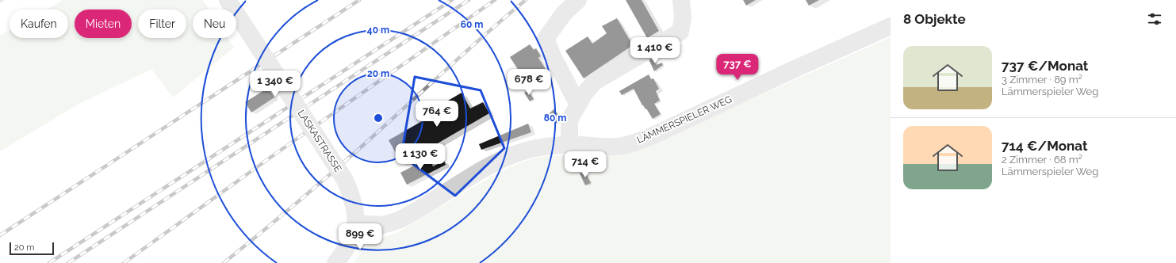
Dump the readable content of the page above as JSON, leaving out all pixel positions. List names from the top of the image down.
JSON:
{
  "streets": {
    "street": ["LÄMMERSPIELER WEG", "LASKASTRASSE"]
  },
  "crossings": [
    ["LÄMMERSPIELER WEG", "LASKASTRASSE"]
  ],
  "scale_bar": "20 m",
  "page": {
    "heading": "8 Objekte",
    "chip": [
      "Kaufen",
      "Mieten",
      "Filter",
      "Neu"
    ],
    "price": [
      "1 410 €",
      "737 €",
      "678 €",
      "1 340 €",
      "764 €",
      "1 130 €",
      "714 €",
      "899 €"
    ],
    "list": [
      {
        "name": "737 €/Monat",
        "note": "3 Zimmer · 89 m² · Lämmerspieler Weg"
      },
      {
        "name": "714 €/Monat",
        "note": "2 Zimmer · 68 m² · Lämmerspieler Weg"
      }
    ],
    "scale": "20 m"
  },
  "rings": [
    "60 m",
    "40 m",
    "20 m",
    "80 m"
  ]
}
